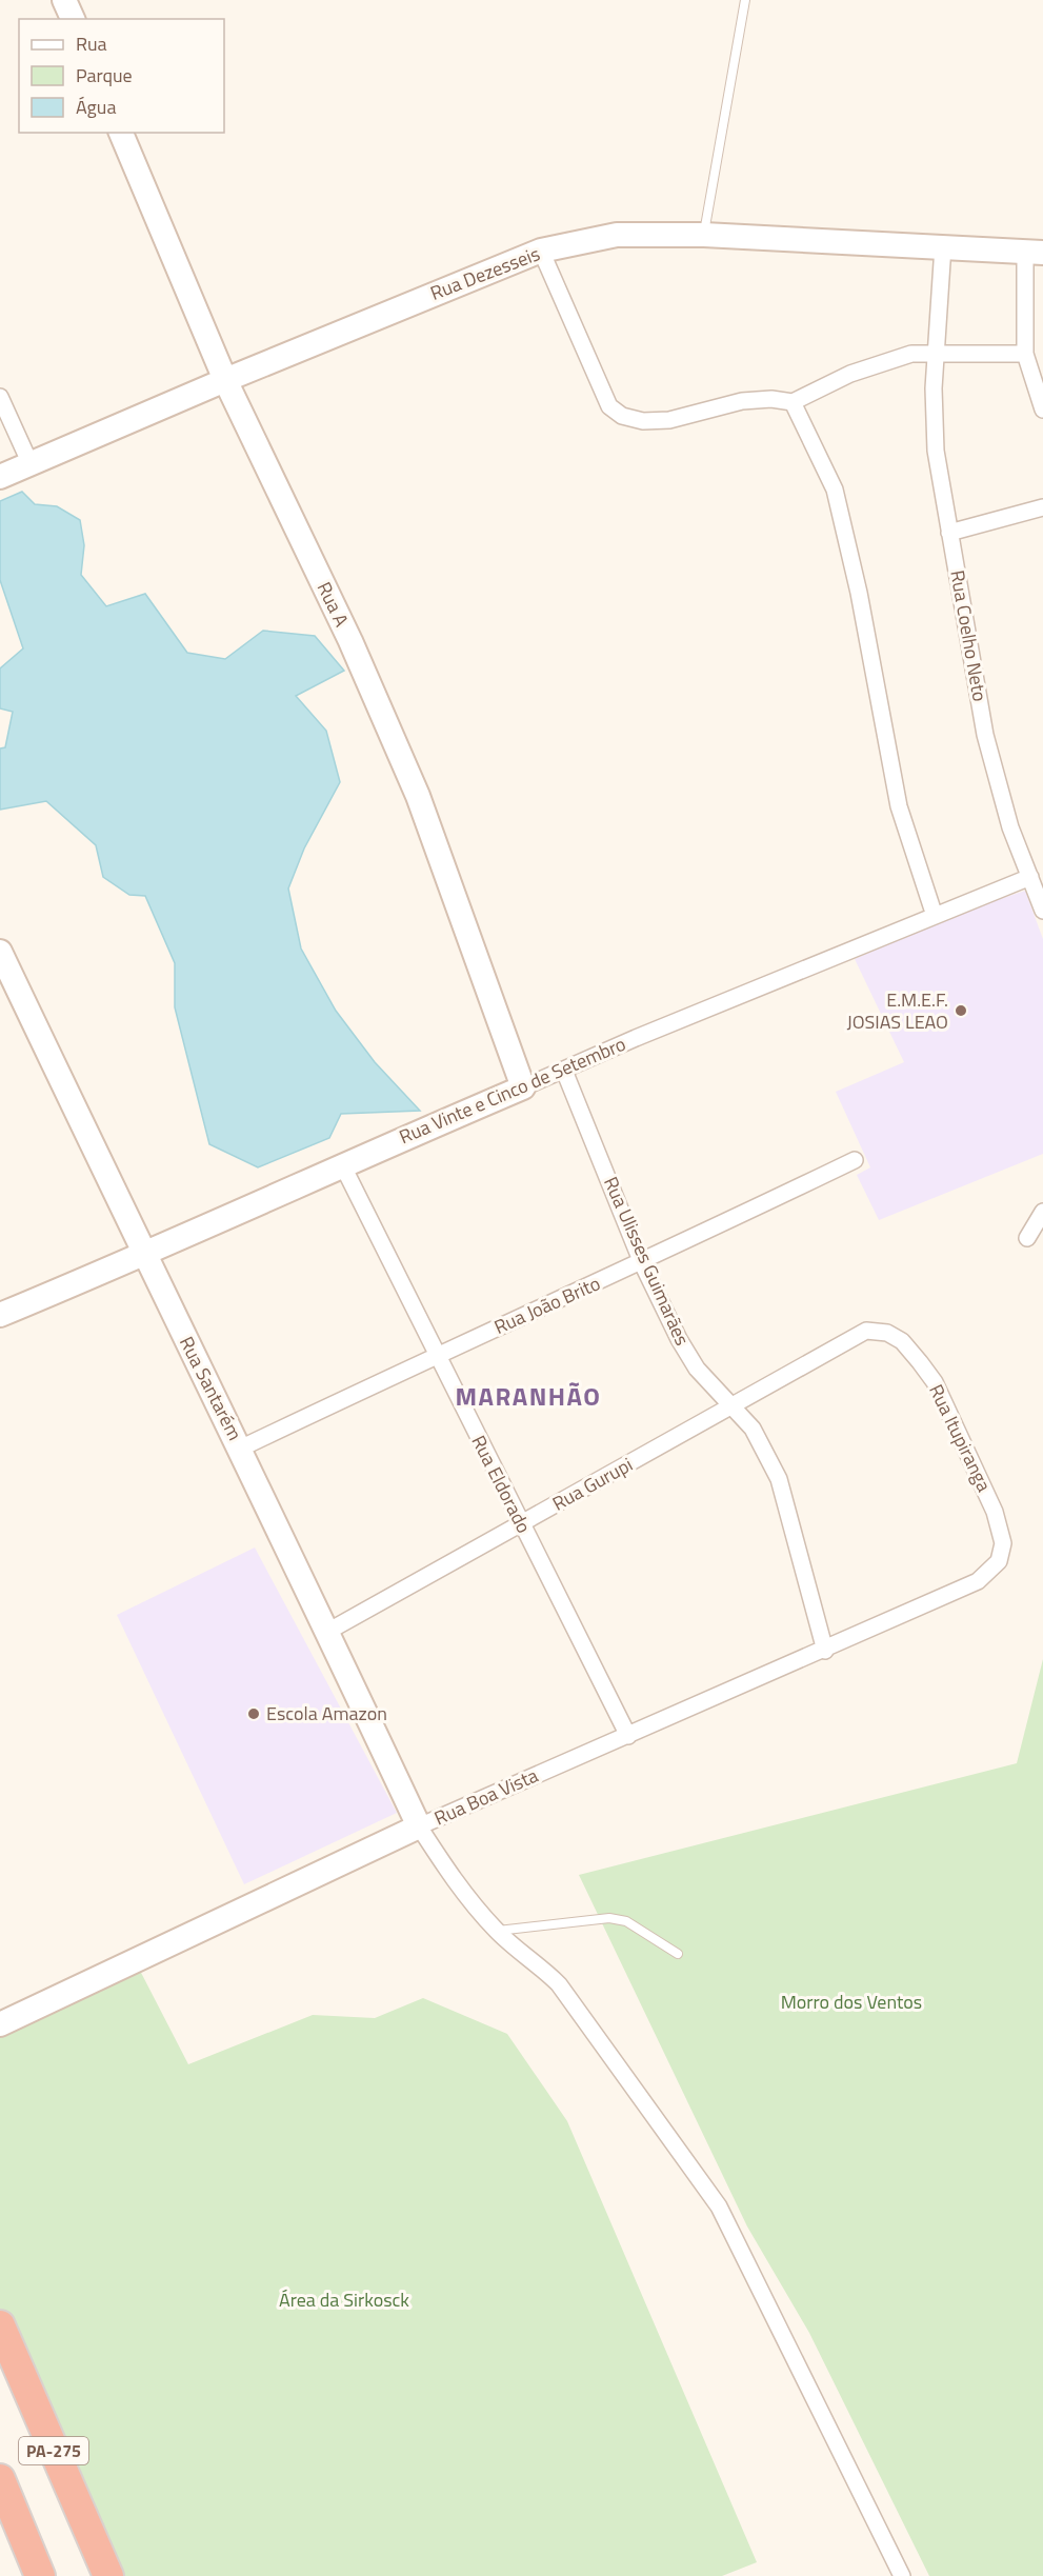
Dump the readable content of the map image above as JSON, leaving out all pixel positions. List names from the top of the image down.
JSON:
{
  "streets": {
    "highway": ["PA-275"],
    "street": [
      "Rua Dezesseis",
      "Rua A",
      "Rua Coelho Neto",
      "Rua Vinte e Cinco de Setembro",
      "Rua Ulisses Guimarães",
      "Rua João Brito",
      "Rua Santarém",
      "Rua Itupiranga",
      "Rua Eldorado",
      "Rua Gurupi",
      "Rua Boa Vista"
    ]
  },
  "crossings": [
    ["Rua Dezesseis", "Rua A"],
    ["Rua Dezesseis", "Rua Coelho Neto"],
    ["Rua A", "Rua Vinte e Cinco de Setembro"],
    ["Rua Coelho Neto", "Rua Vinte e Cinco de Setembro"],
    ["Rua Vinte e Cinco de Setembro", "Rua Ulisses Guimarães"],
    ["Rua Vinte e Cinco de Setembro", "Rua Santarém"],
    ["Rua Vinte e Cinco de Setembro", "Rua Eldorado"],
    ["Rua Ulisses Guimarães", "Rua João Brito"],
    ["Rua Ulisses Guimarães", "Rua Gurupi"],
    ["Rua Ulisses Guimarães", "Rua Boa Vista"],
    ["Rua João Brito", "Rua Santarém"],
    ["Rua João Brito", "Rua Eldorado"],
    ["Rua Santarém", "Rua Gurupi"],
    ["Rua Santarém", "Rua Boa Vista"],
    ["Rua Itupiranga", "Rua Gurupi"],
    ["Rua Itupiranga", "Rua Boa Vista"],
    ["Rua Eldorado", "Rua Gurupi"],
    ["Rua Eldorado", "Rua Boa Vista"]
  ],
  "districts": ["MARANHÃO"],
  "parks": ["Morro dos Ventos", "Área da Sirkosck"],
  "places": ["E.M.E.F. JOSIAS LEAO", "Escola Amazon"],
  "legend": ["Rua", "Parque", "Água"]
}
